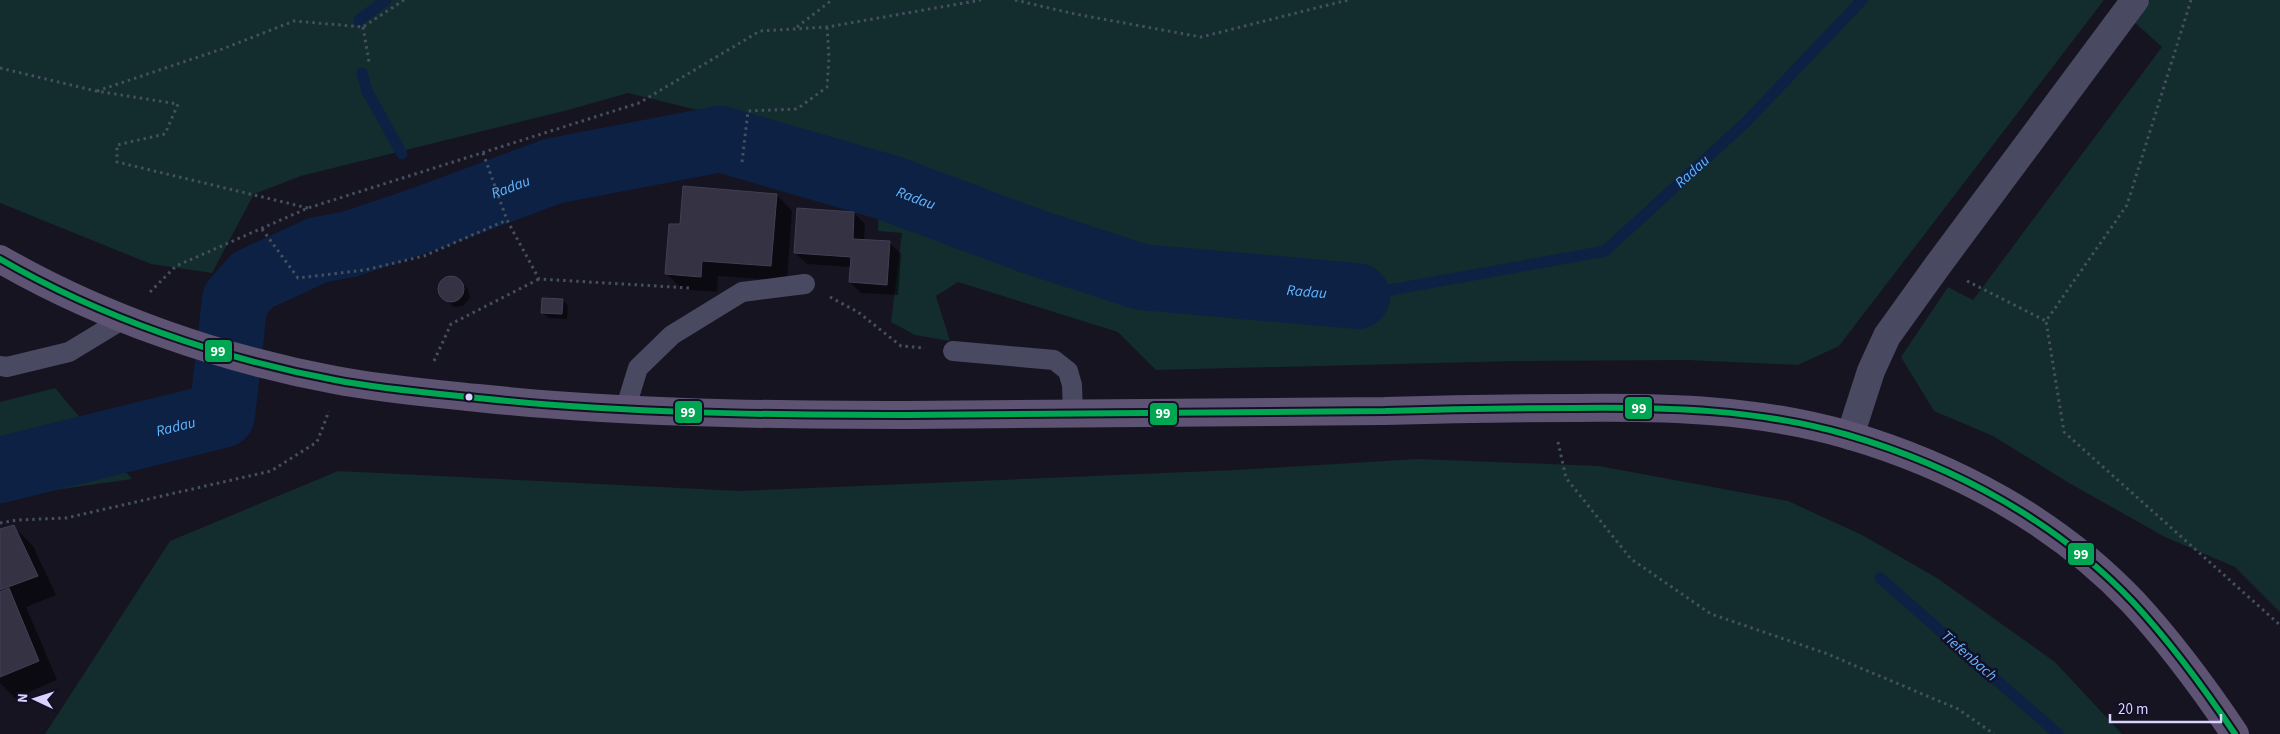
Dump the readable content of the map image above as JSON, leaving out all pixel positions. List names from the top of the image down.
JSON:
{
  "water": ["Radau", "Tiefenbach"],
  "lines": ["transit line 99"],
  "scale_bar": "20 m",
  "north": "left"
}
